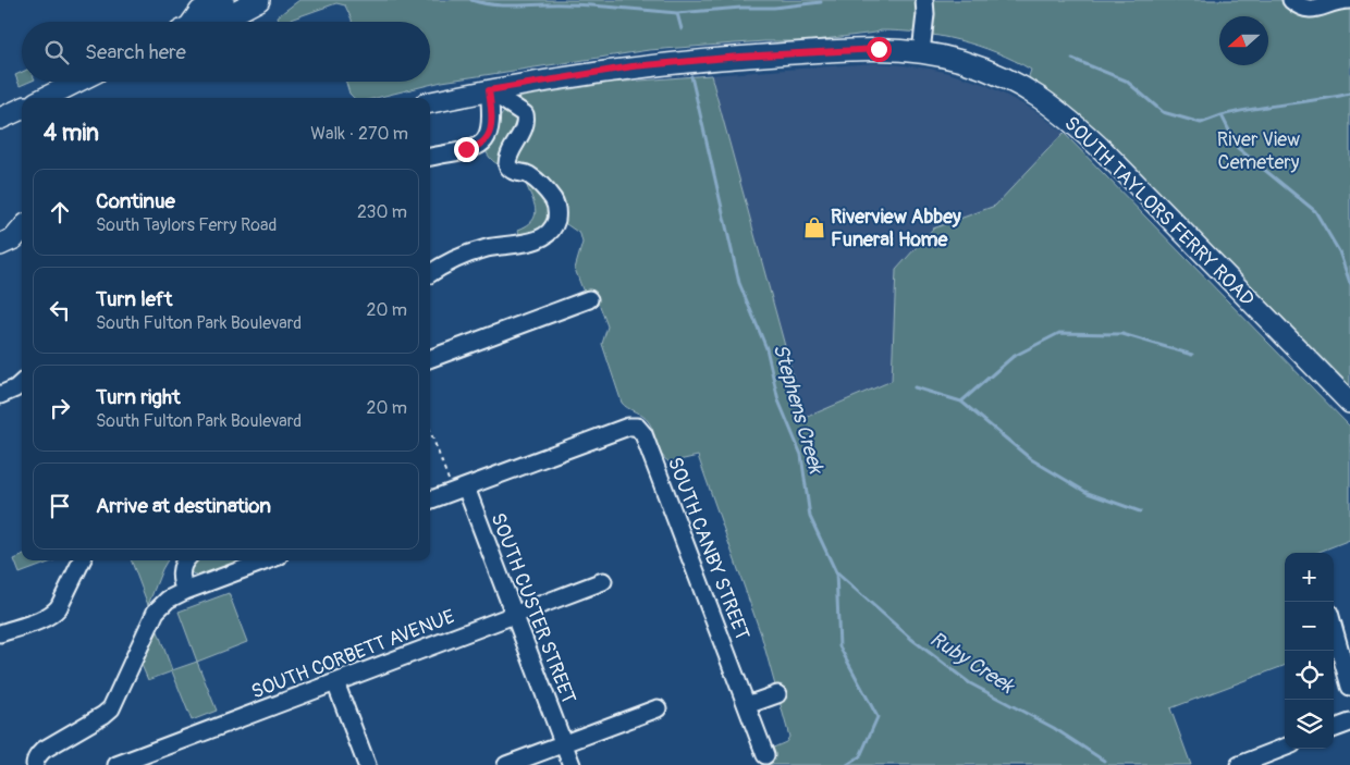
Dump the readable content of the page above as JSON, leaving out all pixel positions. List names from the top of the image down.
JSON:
{
  "streets": {
    "main road": ["SOUTH TAYLORS FERRY ROAD"],
    "street": ["SOUTH CANBY STREET", "SOUTH CUSTER STREET", "SOUTH CORBETT AVENUE"]
  },
  "crossings": [
    ["SOUTH CANBY STREET", "SOUTH CUSTER STREET"],
    ["SOUTH CUSTER STREET", "SOUTH CORBETT AVENUE"]
  ],
  "water": ["Stephens Creek", "Ruby Creek"],
  "parks": ["River View Cemetery"],
  "places": {
    "shop": ["Riverview Abbey Funeral Home"]
  },
  "north": "left",
  "page": {
    "search": "Search here",
    "heading": ["4 min", "Walk · 270 m"],
    "list": [
      ["Continue", "South Taylors Ferry Road", "230 m"],
      ["Turn left", "South Fulton Park Boulevard", "20 m"],
      ["Turn right", "South Fulton Park Boulevard", "20 m"],
      "Arrive at destination"
    ],
    "map_buttons": ["+", "−"]
  }
}
